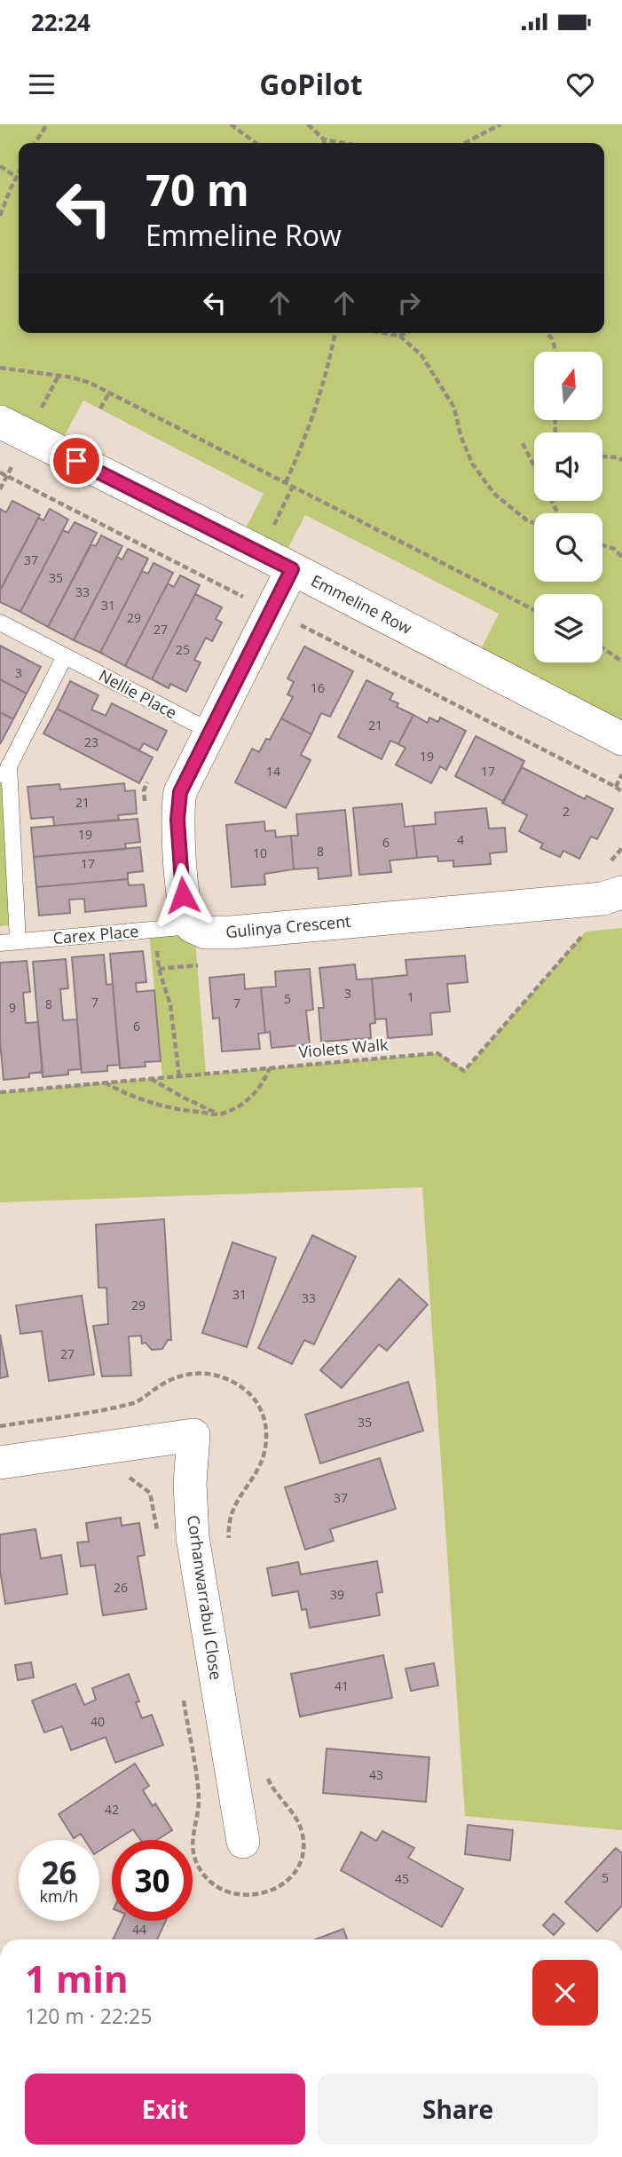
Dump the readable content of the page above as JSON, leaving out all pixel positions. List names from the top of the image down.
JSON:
{
  "streets": {
    "street": ["Emmeline Row", "Gulinya Crescent", "Corhanwarrabul Close"],
    "lane": ["Nellie Place", "Carex Place"],
    "path": ["Violets Walk"]
  },
  "crossings": [
    ["Gulinya Crescent", "Carex Place"]
  ],
  "house_numbers": [
    "37",
    "35",
    "33",
    "31",
    "29",
    "27",
    "25",
    "3",
    "16",
    "21",
    "23",
    "19",
    "14",
    "17",
    "21",
    "2",
    "19",
    "4",
    "6",
    "8",
    "10",
    "17",
    "3",
    "1",
    "5",
    "7",
    "7",
    "8",
    "9",
    "6",
    "31",
    "33",
    "29",
    "27",
    "35",
    "37",
    "26",
    "39",
    "41",
    "40",
    "43",
    "42",
    "5",
    "45",
    "44"
  ],
  "north": "top",
  "page": {
    "status": "22:24",
    "header": "GoPilot",
    "turn": ["70 m", "Emmeline Row"],
    "speed": "26 km/h",
    "limit": "30",
    "heading": ["1 min", "120 m · 22:25"],
    "buttons": ["Exit", "Share"]
  }
}
